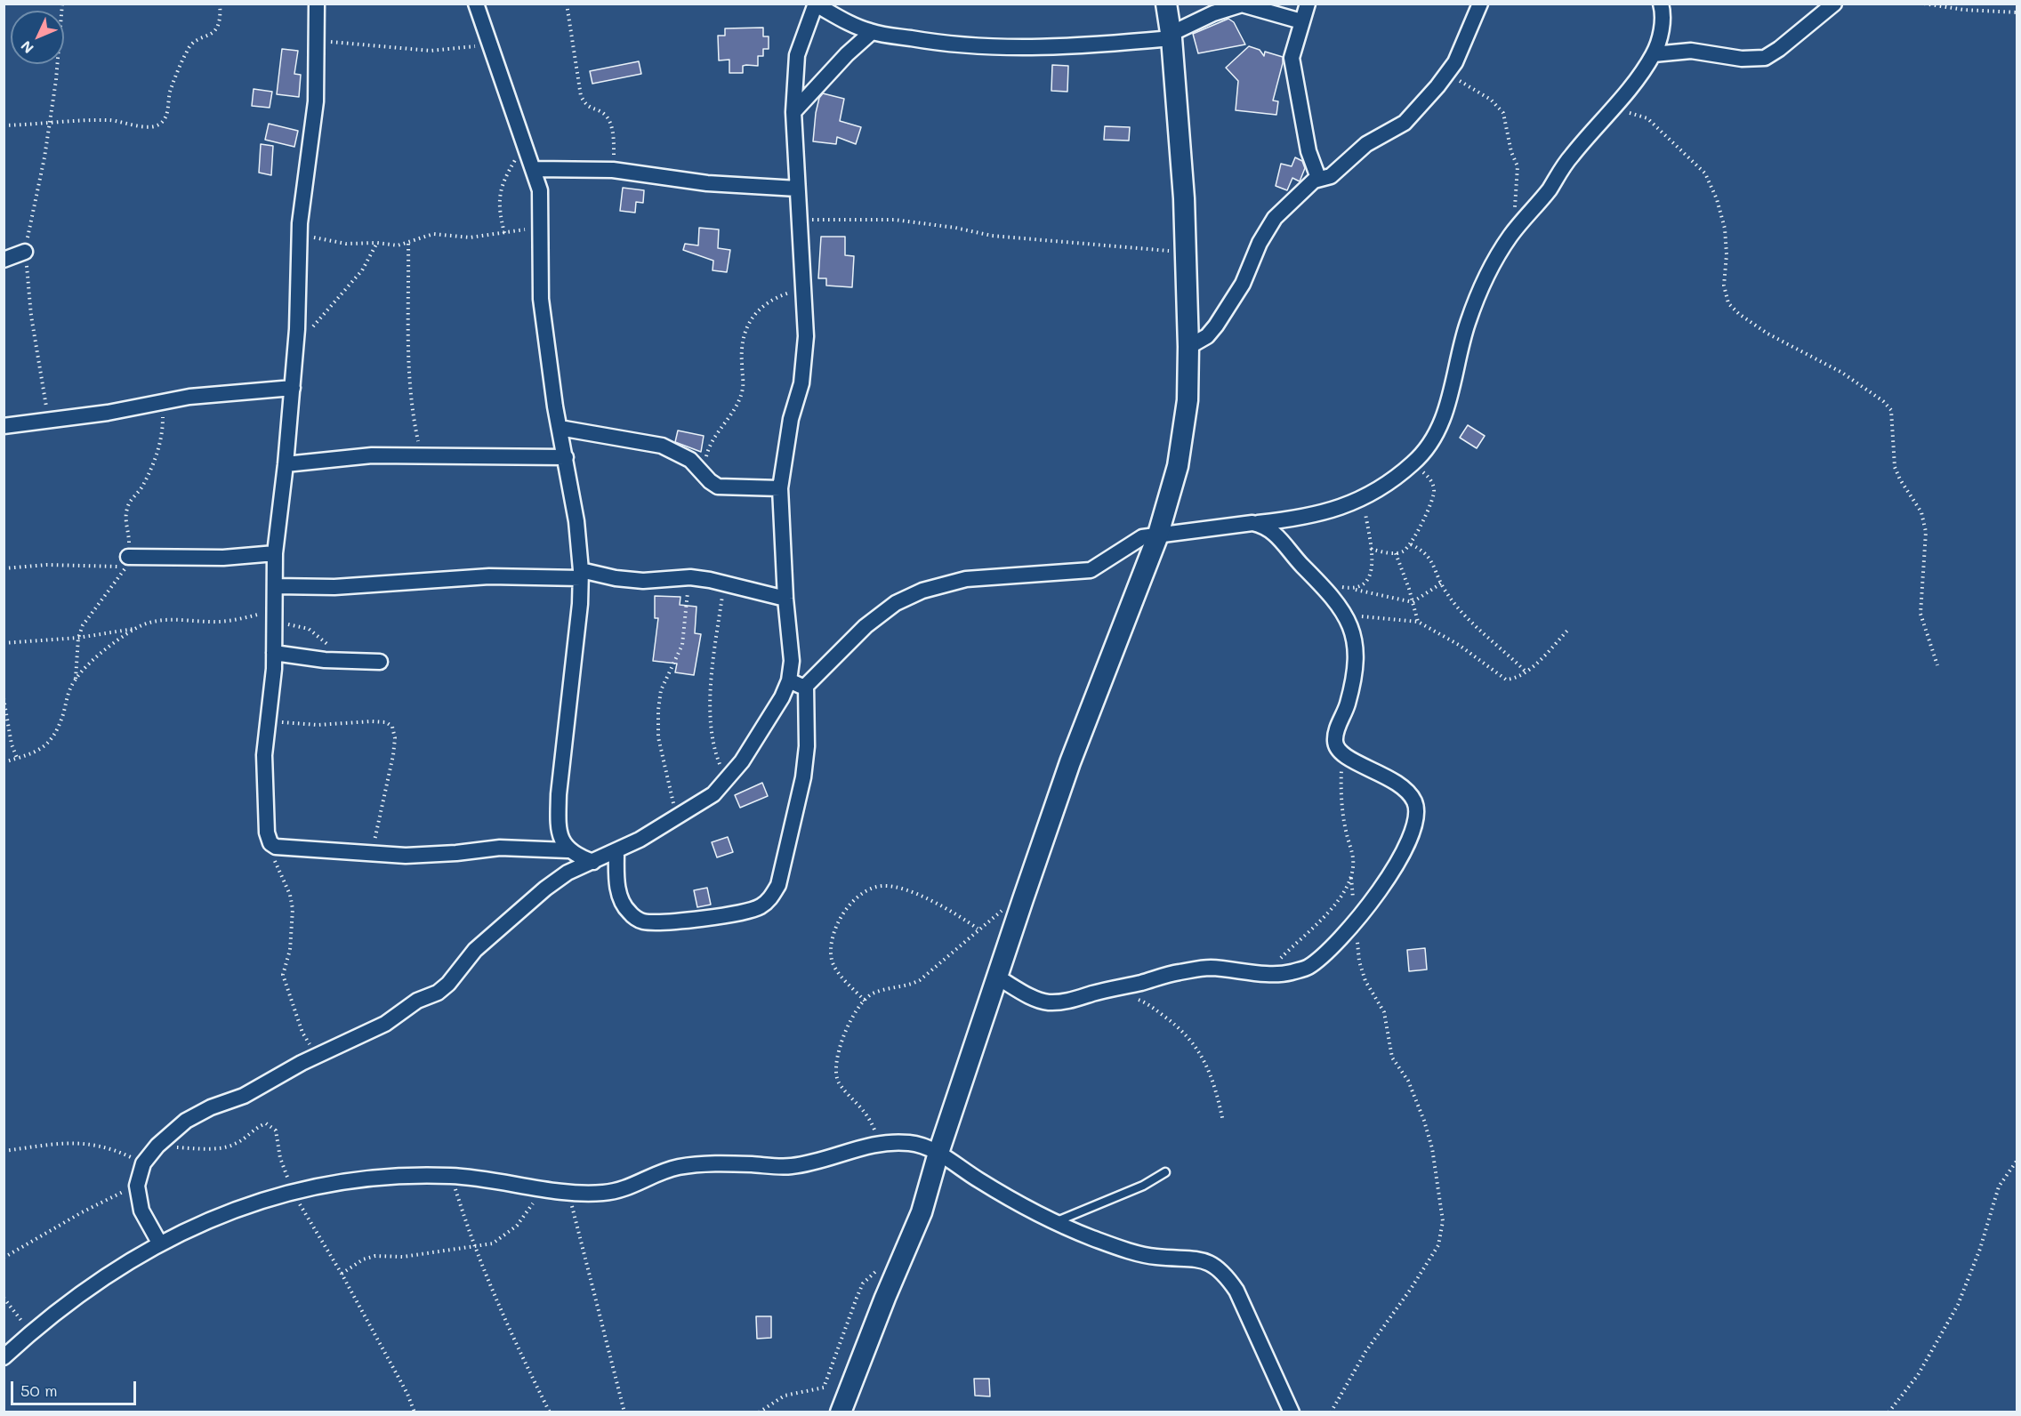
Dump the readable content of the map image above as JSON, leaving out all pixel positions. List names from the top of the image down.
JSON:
{
  "scale_bar": "50 m",
  "north": "bottom left"
}
